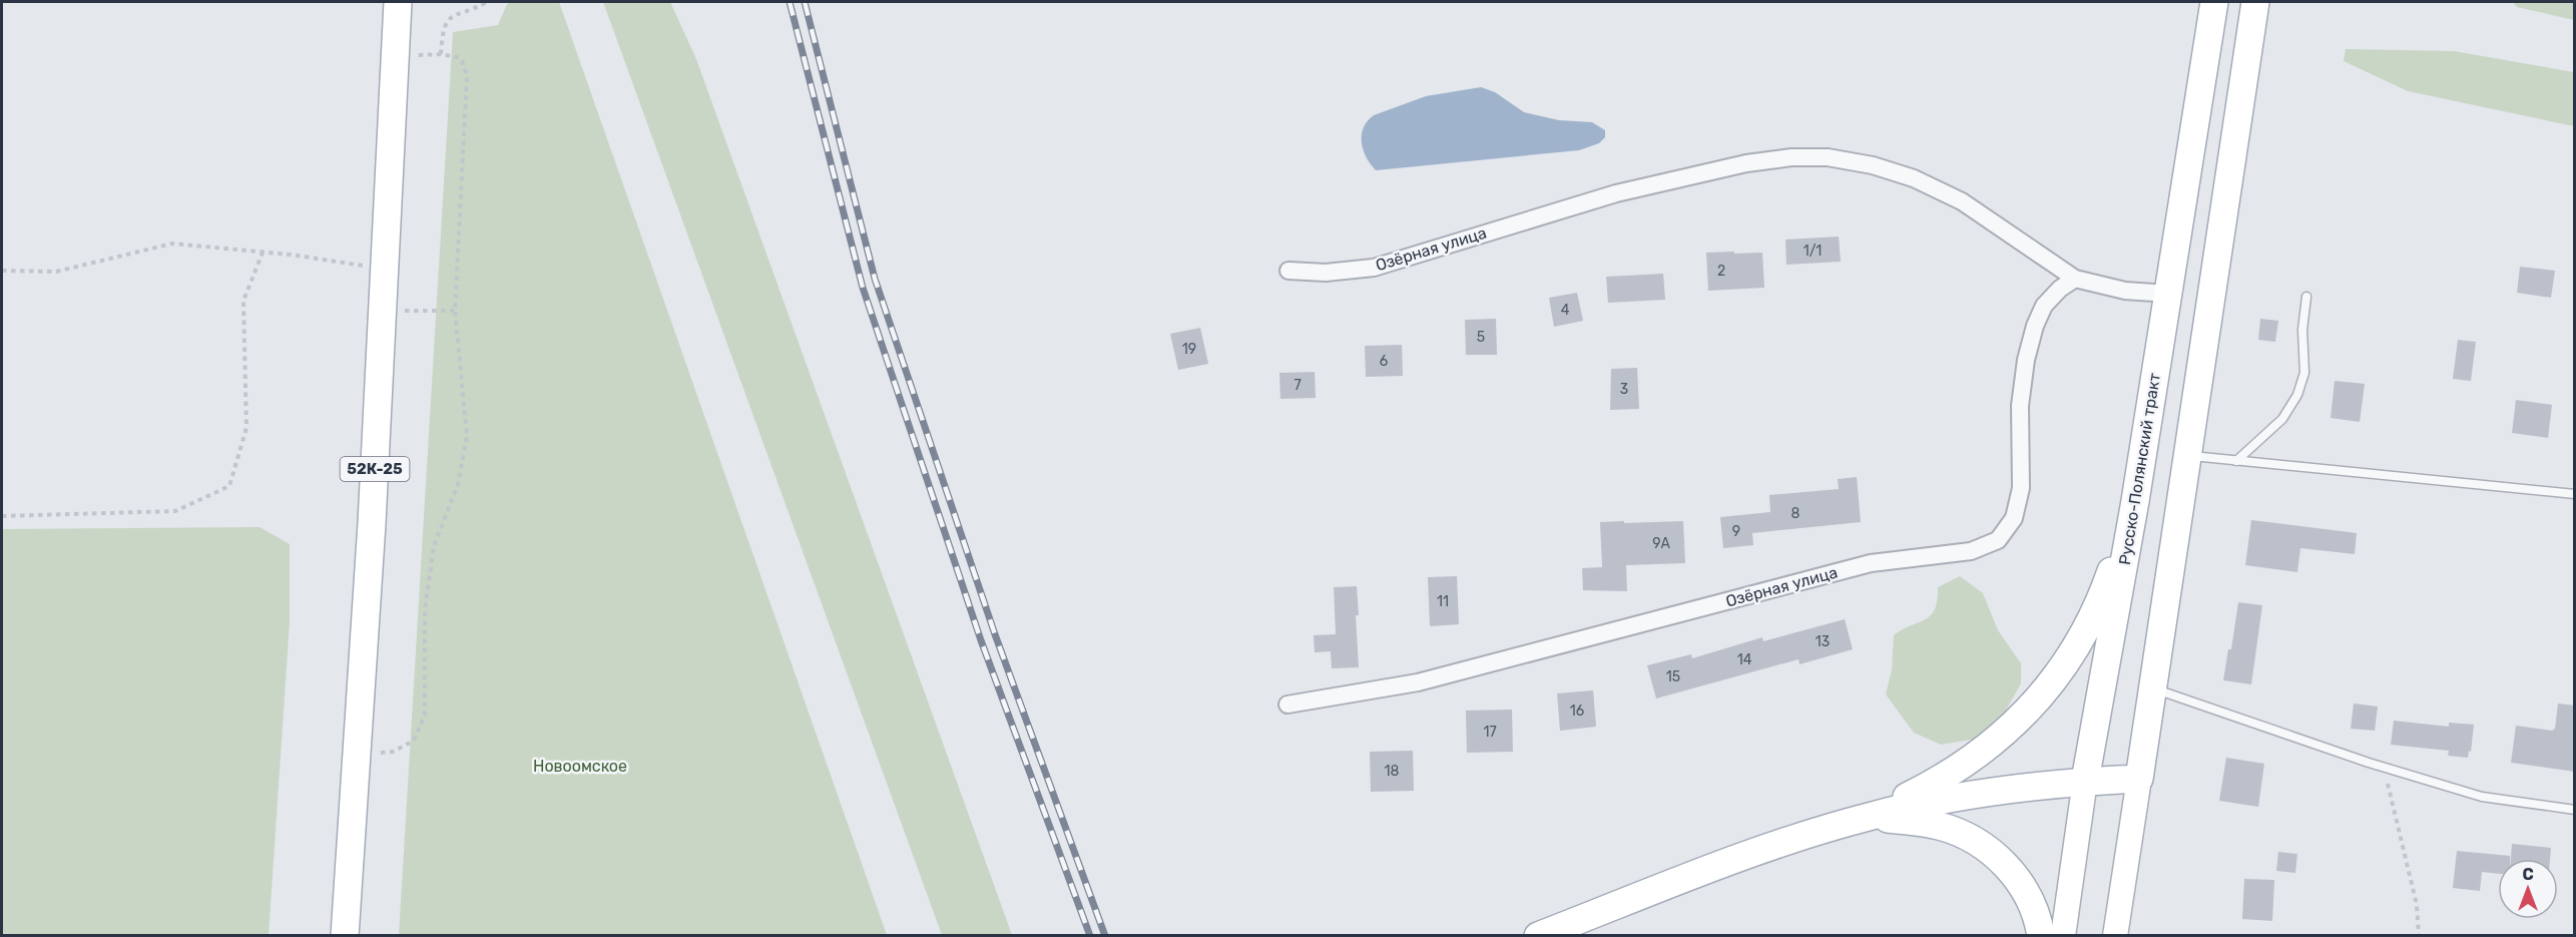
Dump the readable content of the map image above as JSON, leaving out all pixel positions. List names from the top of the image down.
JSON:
{
  "streets": {
    "main road": ["52К-25", "Русско-Полянский тракт"],
    "street": ["Озёрная улица"]
  },
  "crossings": [
    ["Озёрная улица", "Русско-Полянский тракт"]
  ],
  "parks": ["Новоомское"],
  "house_numbers": [
    "1/1",
    "2",
    "4",
    "5",
    "19",
    "6",
    "7",
    "3",
    "8",
    "9",
    "9А",
    "11",
    "13",
    "14",
    "15",
    "16",
    "17",
    "18"
  ],
  "north": "top"
}
